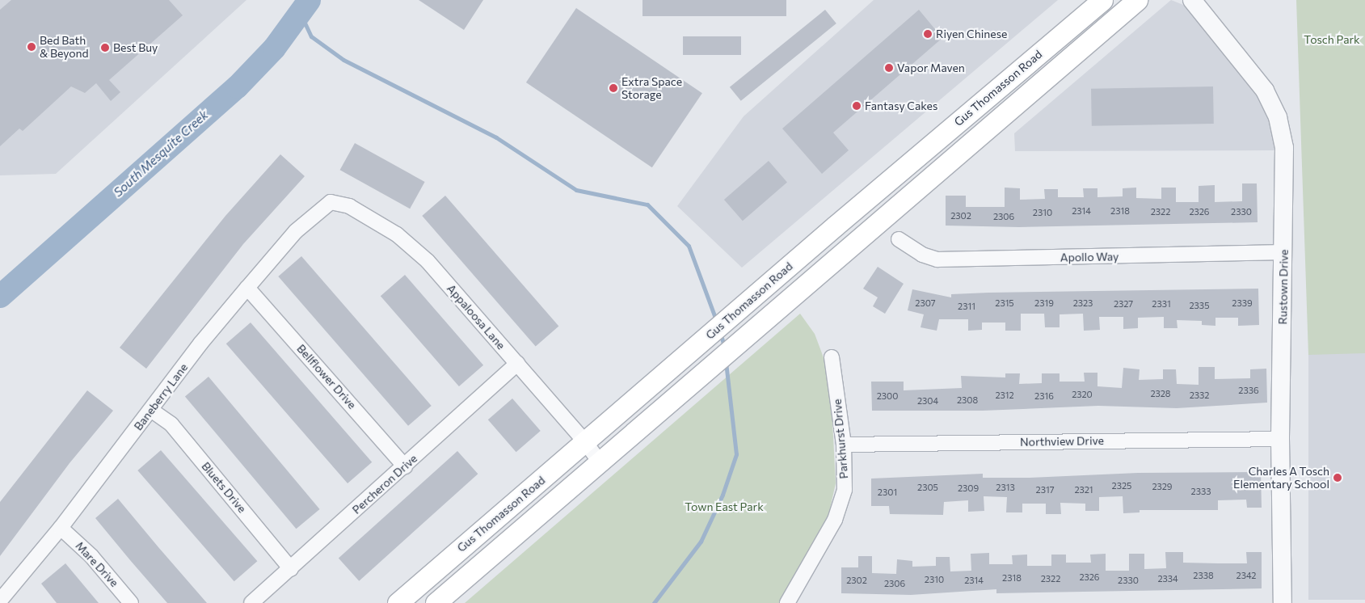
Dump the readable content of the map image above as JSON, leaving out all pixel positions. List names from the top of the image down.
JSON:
{
  "streets": {
    "main road": ["Gus Thomasson Road"],
    "street": [
      "Apollo Way",
      "Rustown Drive",
      "Appaloosa Lane",
      "Bellflower Drive",
      "Baneberry Lane",
      "Parkhurst Drive",
      "Northview Drive",
      "Percheron Drive",
      "Bluets Drive",
      "Mare Drive"
    ]
  },
  "crossings": [
    ["Gus Thomasson Road", "Appaloosa Lane"],
    ["Apollo Way", "Rustown Drive"],
    ["Rustown Drive", "Northview Drive"],
    ["Appaloosa Lane", "Baneberry Lane"],
    ["Appaloosa Lane", "Percheron Drive"],
    ["Bellflower Drive", "Baneberry Lane"],
    ["Bellflower Drive", "Percheron Drive"],
    ["Baneberry Lane", "Bluets Drive"],
    ["Baneberry Lane", "Mare Drive"],
    ["Parkhurst Drive", "Northview Drive"],
    ["Percheron Drive", "Bluets Drive"]
  ],
  "water": ["South Mesquite Creek"],
  "parks": ["Tosch Park", "Town East Park"],
  "places": [
    "Riyen Chinese",
    "Bed Bath & Beyond",
    "Best Buy",
    "Vapor Maven",
    "Extra Space Storage",
    "Fantasy Cakes",
    "Charles A Tosch Elementary School"
  ],
  "house_numbers": [
    "2314",
    "2318",
    "2322",
    "2326",
    "2330",
    "2310",
    "2302",
    "2306",
    "2307",
    "2315",
    "2319",
    "2323",
    "2339",
    "2327",
    "2331",
    "2335",
    "2311",
    "2336",
    "2328",
    "2320",
    "2312",
    "2332",
    "2300",
    "2316",
    "2308",
    "2304",
    "2325",
    "2329",
    "2305",
    "2313",
    "2309",
    "2317",
    "2321",
    "2333",
    "2301",
    "2338",
    "2342",
    "2326",
    "2318",
    "2322",
    "2334",
    "2310",
    "2302",
    "2314",
    "2330",
    "2306"
  ]
}
